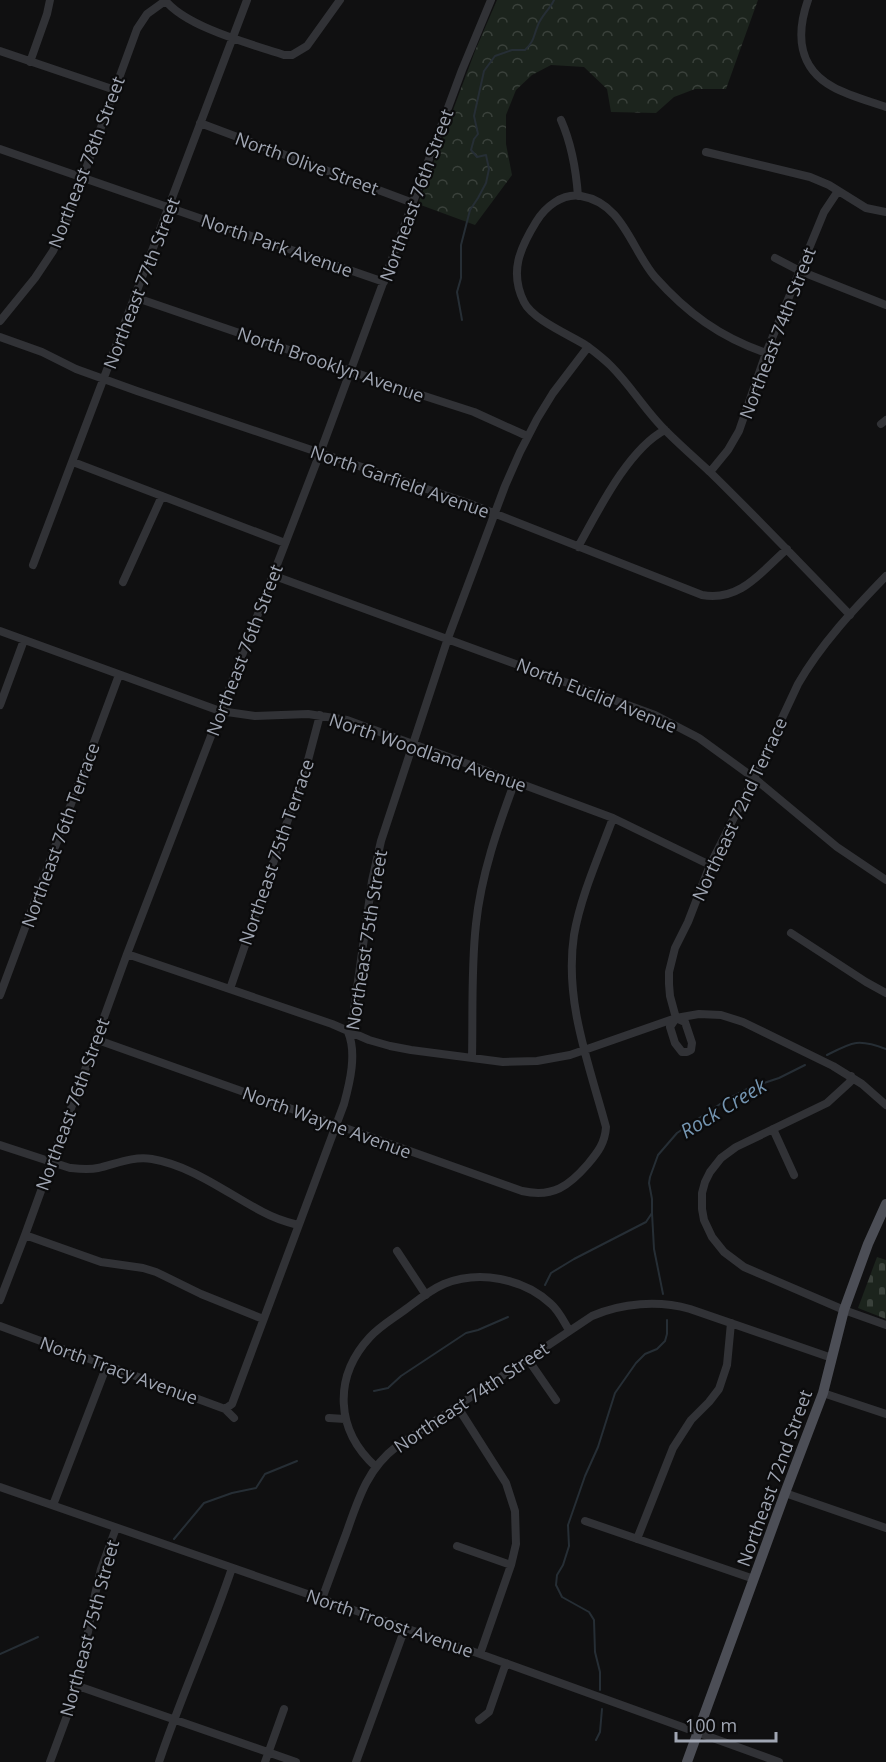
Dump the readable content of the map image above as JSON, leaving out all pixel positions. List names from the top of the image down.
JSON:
{
  "streets": {
    "main road": ["Northeast 72nd Street"],
    "street": [
      "Northeast 78th Street",
      "North Olive Street",
      "Northeast 76th Street",
      "North Park Avenue",
      "Northeast 77th Street",
      "Northeast 74th Street",
      "North Brooklyn Avenue",
      "North Garfield Avenue",
      "North Euclid Avenue",
      "North Woodland Avenue",
      "Northeast 72nd Terrace",
      "Northeast 76th Terrace",
      "Northeast 75th Terrace",
      "Northeast 75th Street",
      "North Wayne Avenue",
      "North Tracy Avenue",
      "North Troost Avenue"
    ]
  },
  "crossings": [
    ["Northeast 78th Street", "North Park Avenue"],
    ["North Olive Street", "Northeast 76th Street"],
    ["North Olive Street", "Northeast 77th Street"],
    ["Northeast 76th Street", "North Park Avenue"],
    ["Northeast 76th Street", "North Brooklyn Avenue"],
    ["Northeast 76th Street", "North Garfield Avenue"],
    ["Northeast 76th Street", "North Euclid Avenue"],
    ["Northeast 76th Street", "North Woodland Avenue"],
    ["Northeast 76th Street", "North Wayne Avenue"],
    ["North Park Avenue", "Northeast 77th Street"],
    ["Northeast 77th Street", "North Brooklyn Avenue"],
    ["Northeast 77th Street", "North Garfield Avenue"],
    ["Northeast 74th Street", "Northeast 72nd Street"],
    ["Northeast 74th Street", "North Troost Avenue"],
    ["North Brooklyn Avenue", "Northeast 75th Street"],
    ["North Garfield Avenue", "Northeast 75th Street"],
    ["North Euclid Avenue", "Northeast 72nd Terrace"],
    ["North Euclid Avenue", "Northeast 75th Street"],
    ["North Woodland Avenue", "Northeast 72nd Terrace"],
    ["North Woodland Avenue", "Northeast 76th Terrace"],
    ["North Woodland Avenue", "Northeast 75th Terrace"],
    ["North Woodland Avenue", "Northeast 75th Street"],
    ["Northeast 75th Street", "North Wayne Avenue"],
    ["Northeast 75th Street", "North Tracy Avenue"],
    ["Northeast 75th Street", "North Troost Avenue"],
    ["Northeast 72nd Street", "North Troost Avenue"]
  ],
  "water": ["Rock Creek"],
  "scale_bar": "100 m"
}
